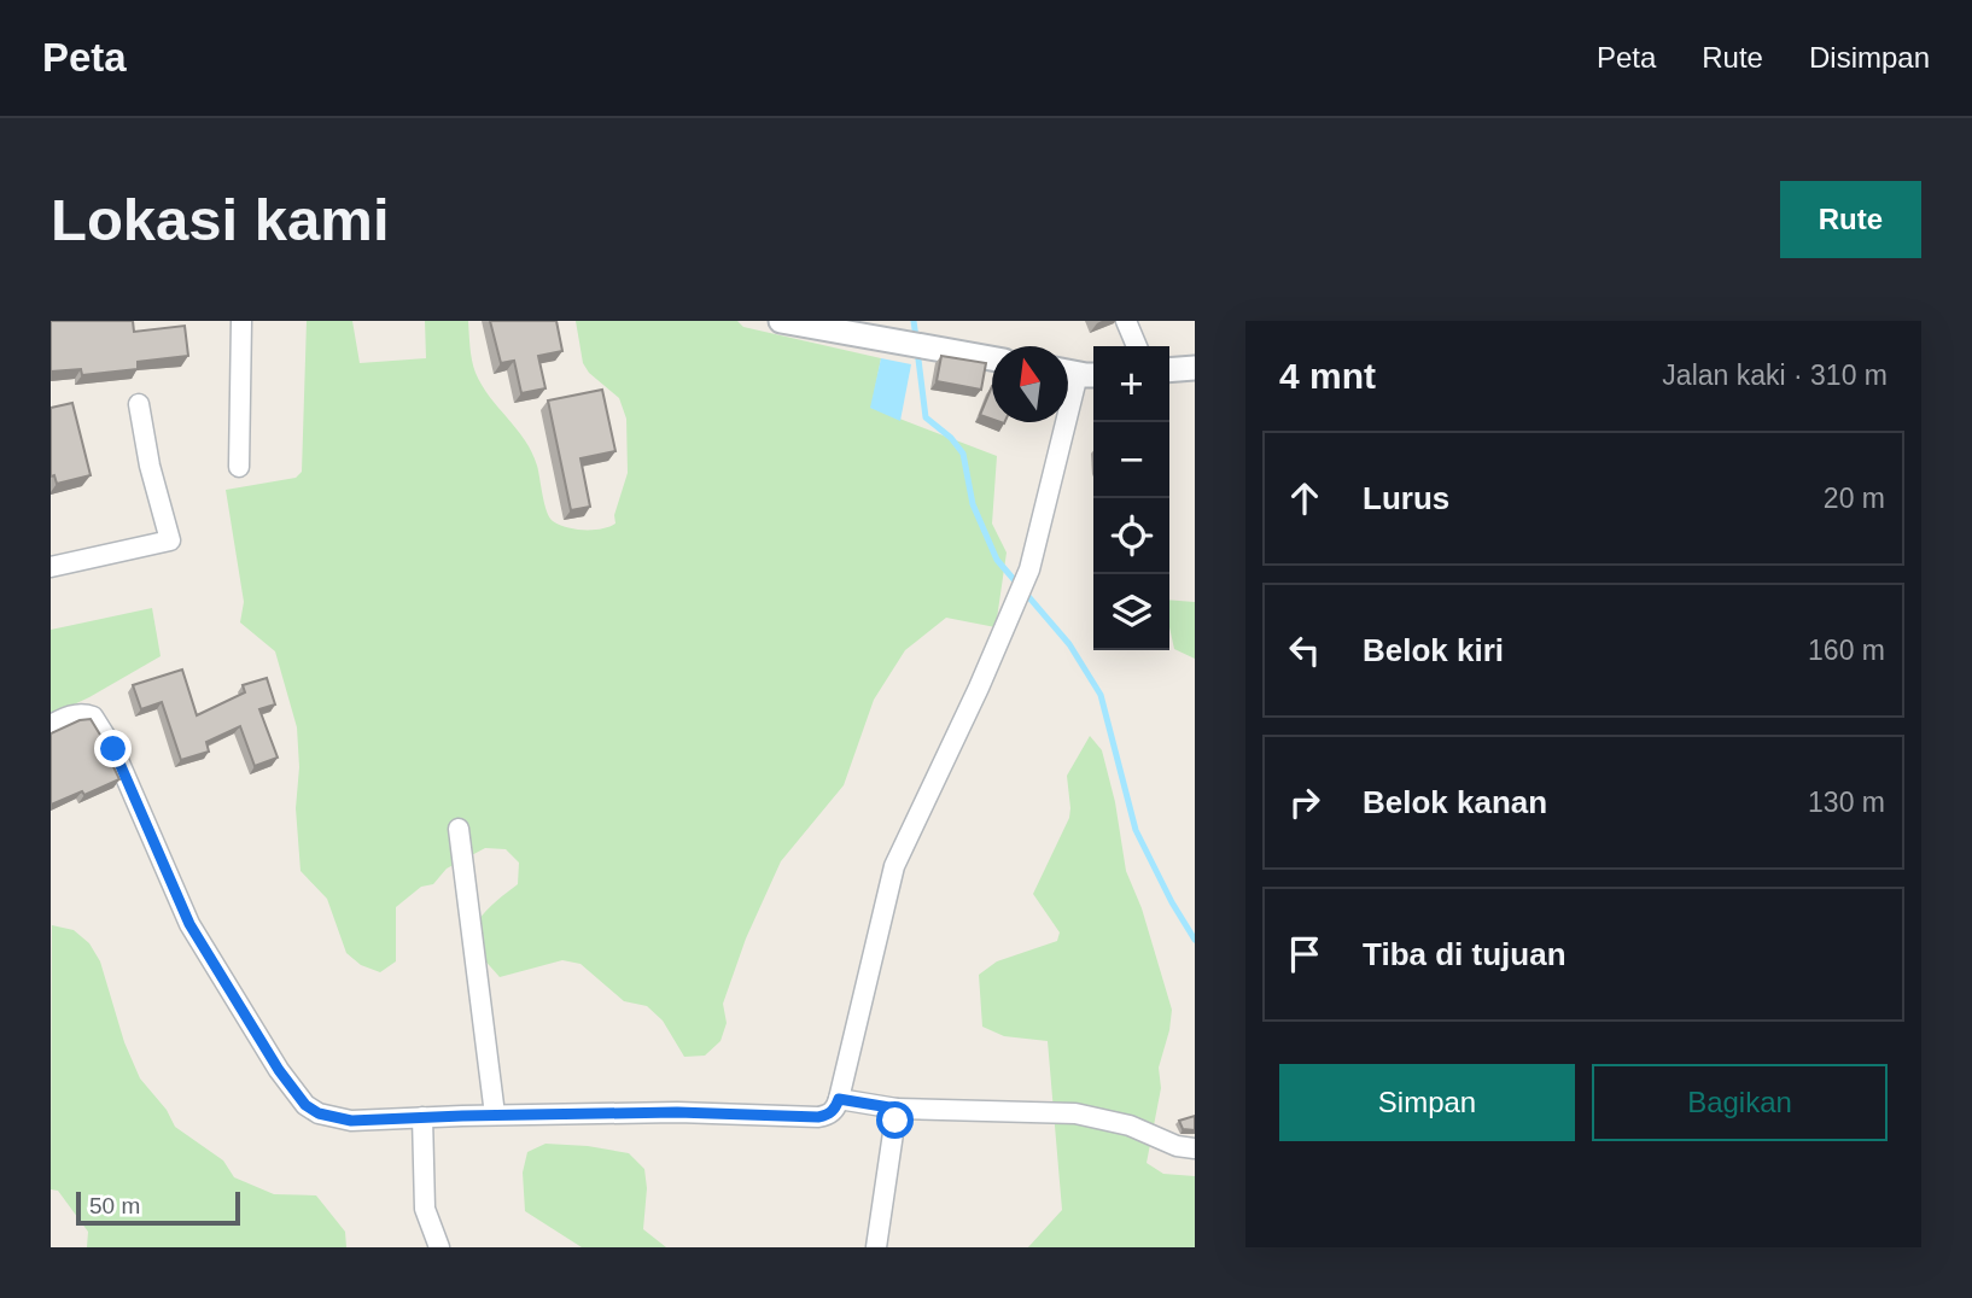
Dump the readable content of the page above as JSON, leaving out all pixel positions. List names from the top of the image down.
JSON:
{
  "scale_bar": "50 m",
  "north": "top",
  "page": {
    "header": "Peta",
    "nav": ["Peta", "Rute", "Disimpan"],
    "buttons": [
      "Rute",
      ["Simpan", "Bagikan"]
    ],
    "title": "Lokasi kami",
    "heading": ["4 mnt", "Jalan kaki · 310 m"],
    "map_buttons": ["+", "−"],
    "list": [
      ["Lurus", "20 m"],
      ["Belok kiri", "160 m"],
      ["Belok kanan", "130 m"],
      "Tiba di tujuan"
    ],
    "scale": "50 m"
  }
}
